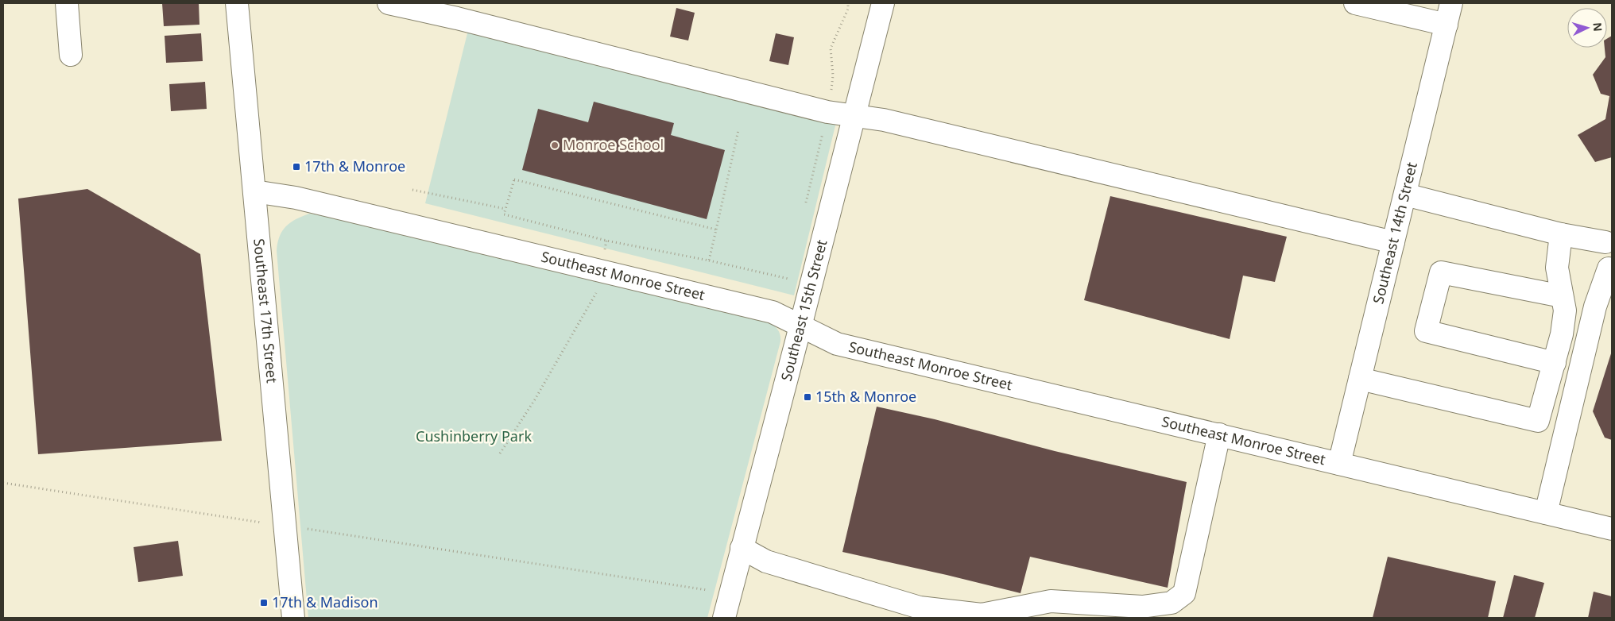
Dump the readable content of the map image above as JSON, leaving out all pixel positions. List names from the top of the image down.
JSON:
{
  "streets": {
    "street": [
      "Southeast 14th Street",
      "Southeast Monroe Street",
      "Southeast 17th Street",
      "Southeast 15th Street"
    ]
  },
  "crossings": [
    ["Southeast 14th Street", "Southeast Monroe Street"],
    ["Southeast Monroe Street", "Southeast 17th Street"],
    ["Southeast Monroe Street", "Southeast 15th Street"]
  ],
  "parks": ["Cushinberry Park"],
  "places": {
    "other": ["Monroe School"],
    "transit": ["17th & Monroe", "15th & Monroe", "17th & Madison"]
  },
  "north": "right"
}
